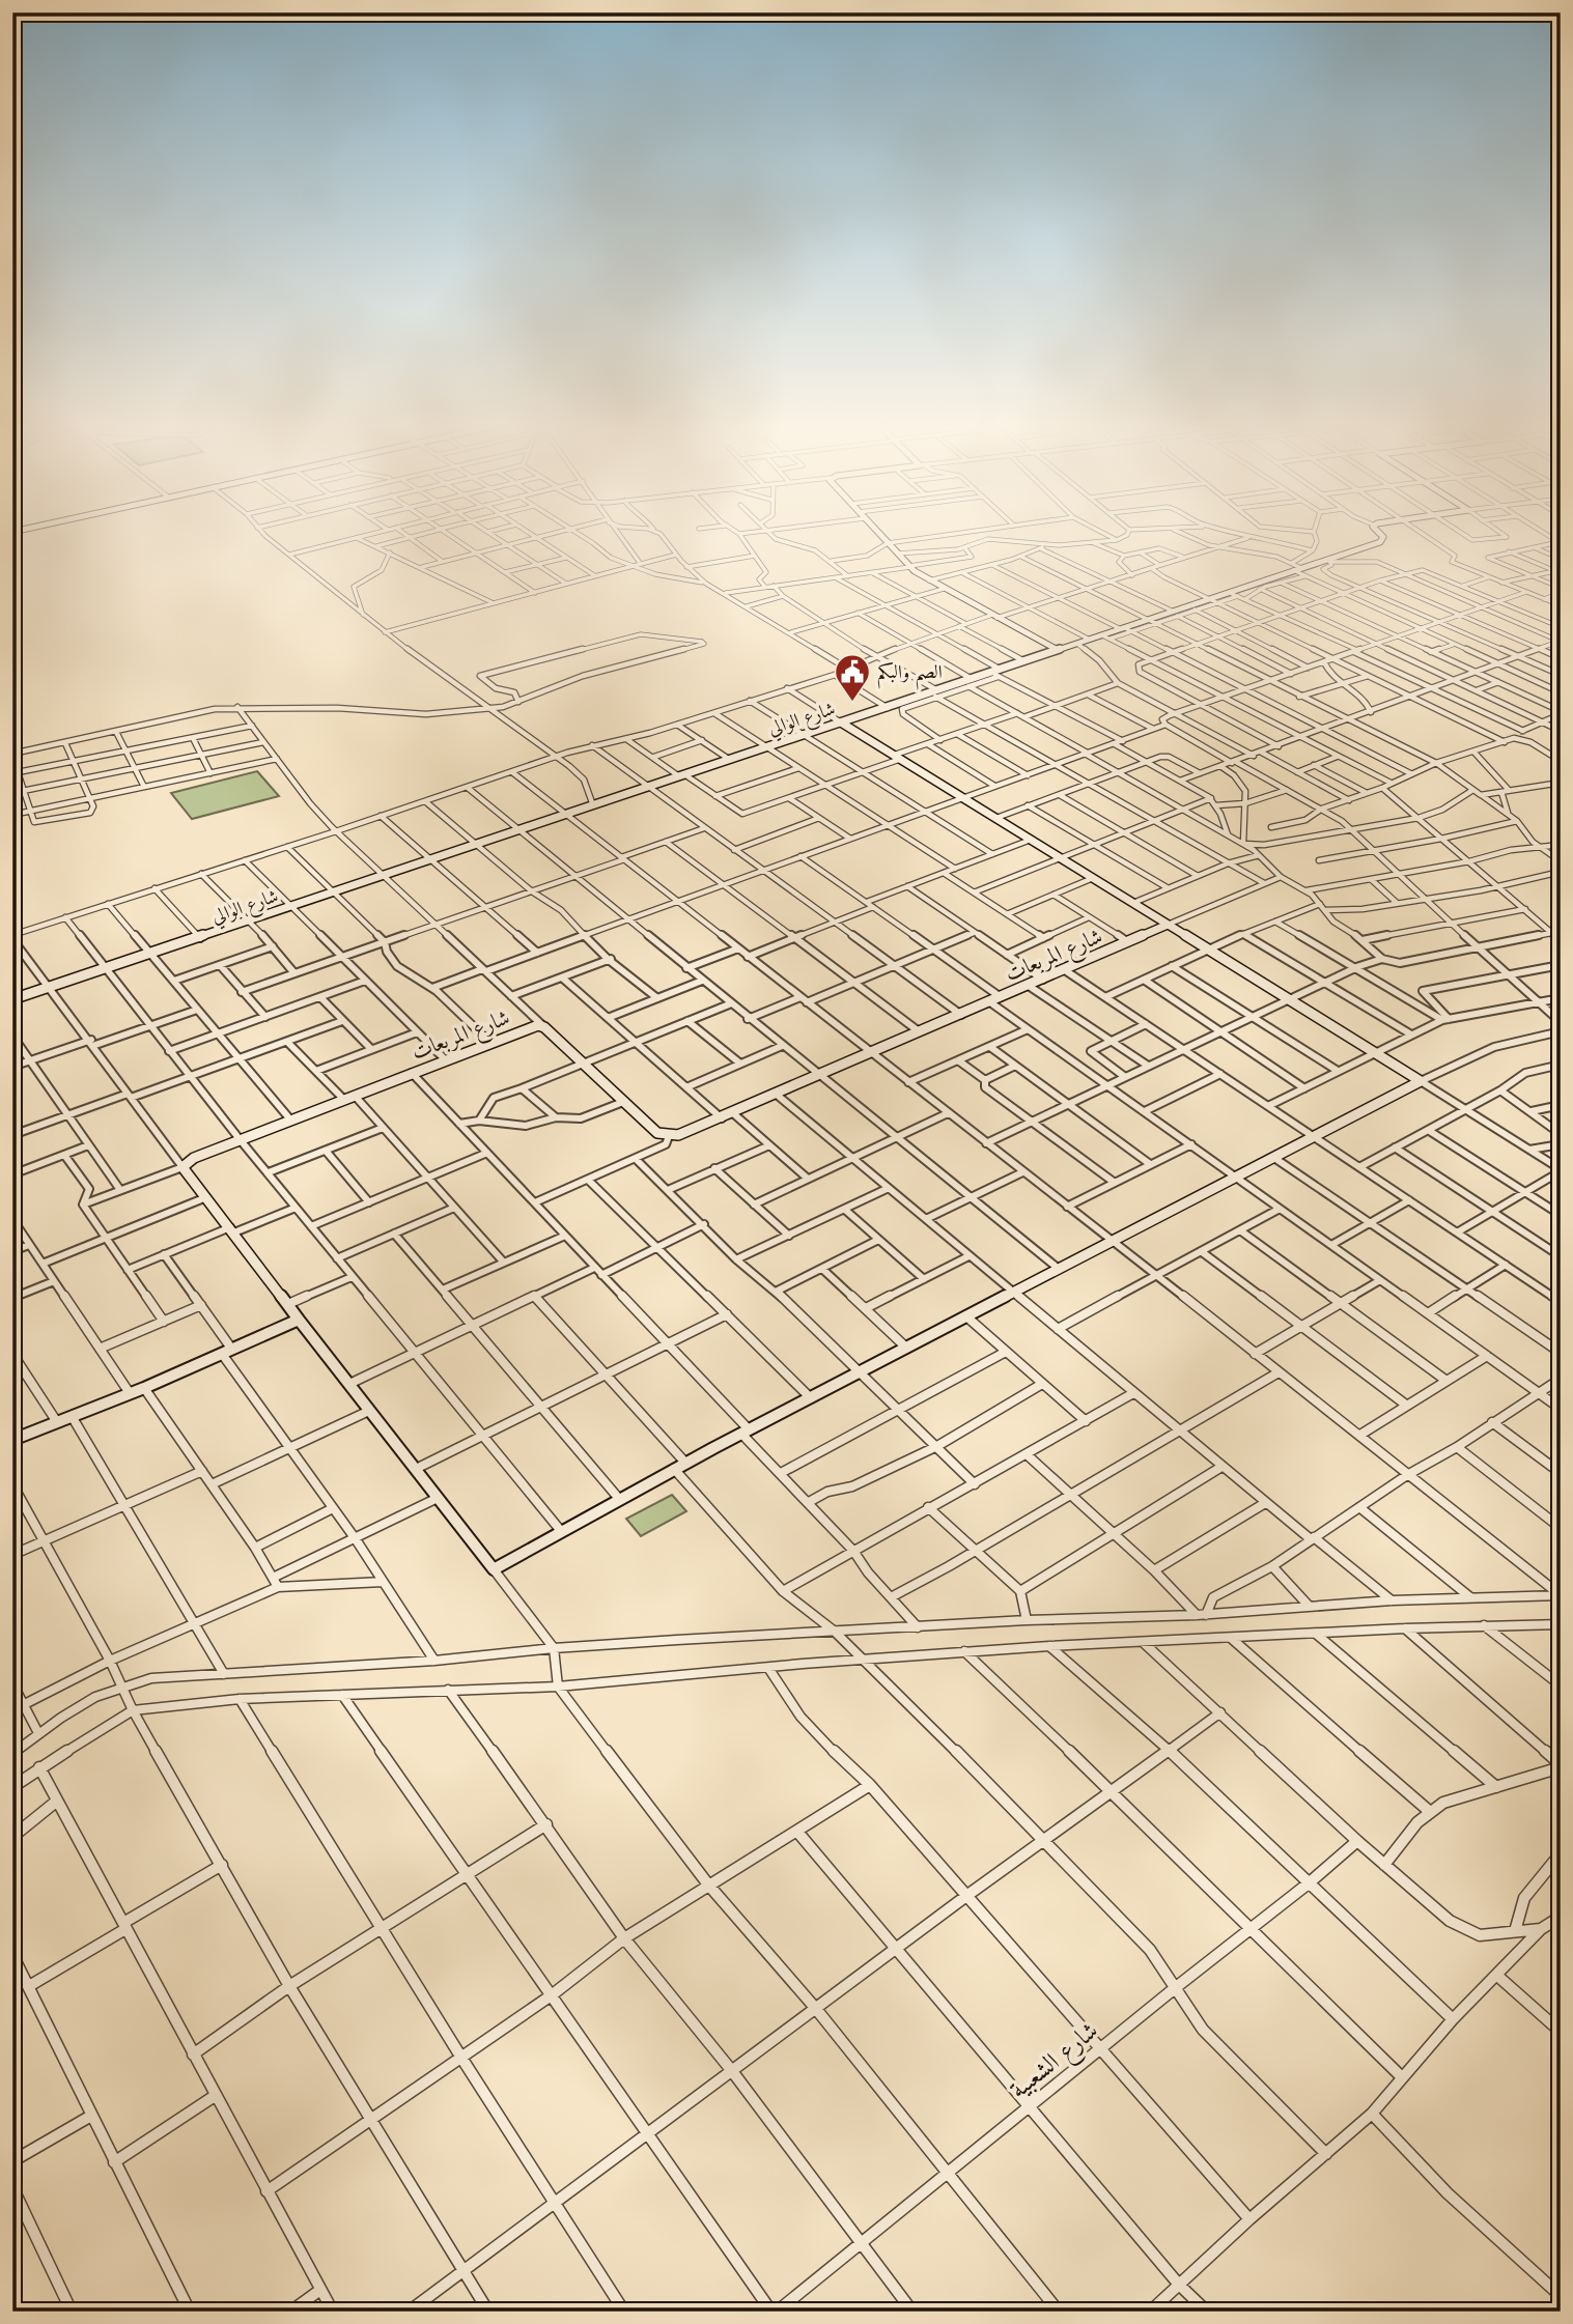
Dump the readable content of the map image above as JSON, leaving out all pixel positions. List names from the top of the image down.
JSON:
{
  "streets": {
    "street": ["شارع الوالي", "شارع المربعات", "شارع الشعبية"]
  },
  "places": {
    "public building": ["الصم والبكم"]
  }
}
